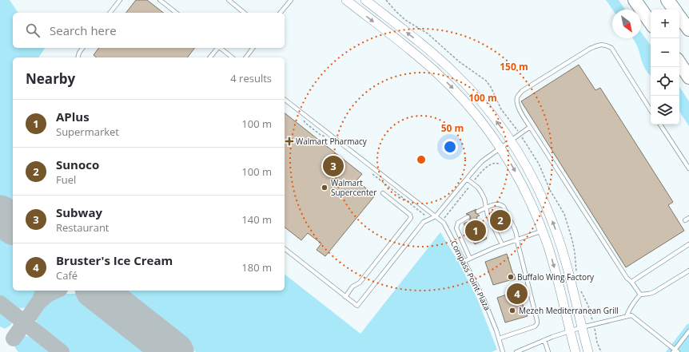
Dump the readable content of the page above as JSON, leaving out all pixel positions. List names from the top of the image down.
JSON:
{
  "streets": {
    "lane": ["Compass Point Plaza"]
  },
  "places": {
    "health": ["Walmart Pharmacy"],
    "other": ["Walmart Supercenter", "Buffalo Wing Factory", "Mezeh Mediterranean Grill"]
  },
  "north": "bottom right",
  "page": {
    "map_buttons": ["+", "−"],
    "search": "Search here",
    "heading": ["Nearby", "4 results"],
    "list": [
      {
        "mark": "1",
        "name": "APlus",
        "note": "Supermarket",
        "value": "100 m"
      },
      {
        "mark": "2",
        "name": "Sunoco",
        "note": "Fuel",
        "value": "100 m"
      },
      {
        "mark": "3",
        "name": "Subway",
        "note": "Restaurant",
        "value": "140 m"
      },
      {
        "mark": "4",
        "name": "Bruster's Ice Cream",
        "note": "Café",
        "value": "180 m"
      }
    ],
    "pins": [
      "3",
      "2",
      "1",
      "4"
    ]
  },
  "rings": ["150 m", "100 m", "50 m"]
}
